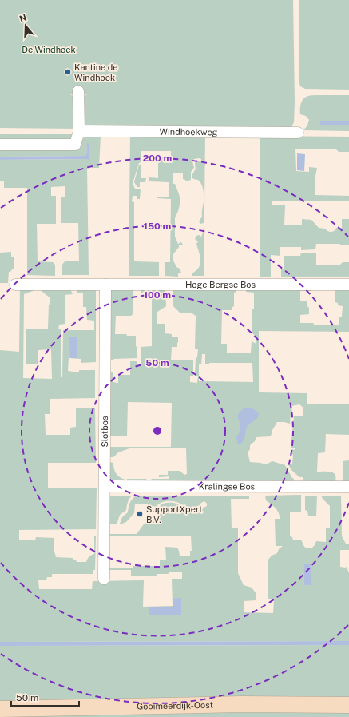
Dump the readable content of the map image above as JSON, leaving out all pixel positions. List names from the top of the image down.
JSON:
{
  "streets": {
    "street": [
      "Windhoekweg",
      "Hoge Bergse Bos",
      "Slotbos",
      "Kralingse Bos",
      "Gooimeerdijk-Oost"
    ]
  },
  "crossings": [
    ["Hoge Bergse Bos", "Slotbos"],
    ["Slotbos", "Kralingse Bos"]
  ],
  "parks": ["De Windhoek"],
  "places": ["Kantine de Windhoek", "SupportXpert B.V."],
  "scale_bar": "50 m",
  "north": "top",
  "rings": [
    "200 m",
    "150 m",
    "100 m",
    "50 m"
  ]
}
